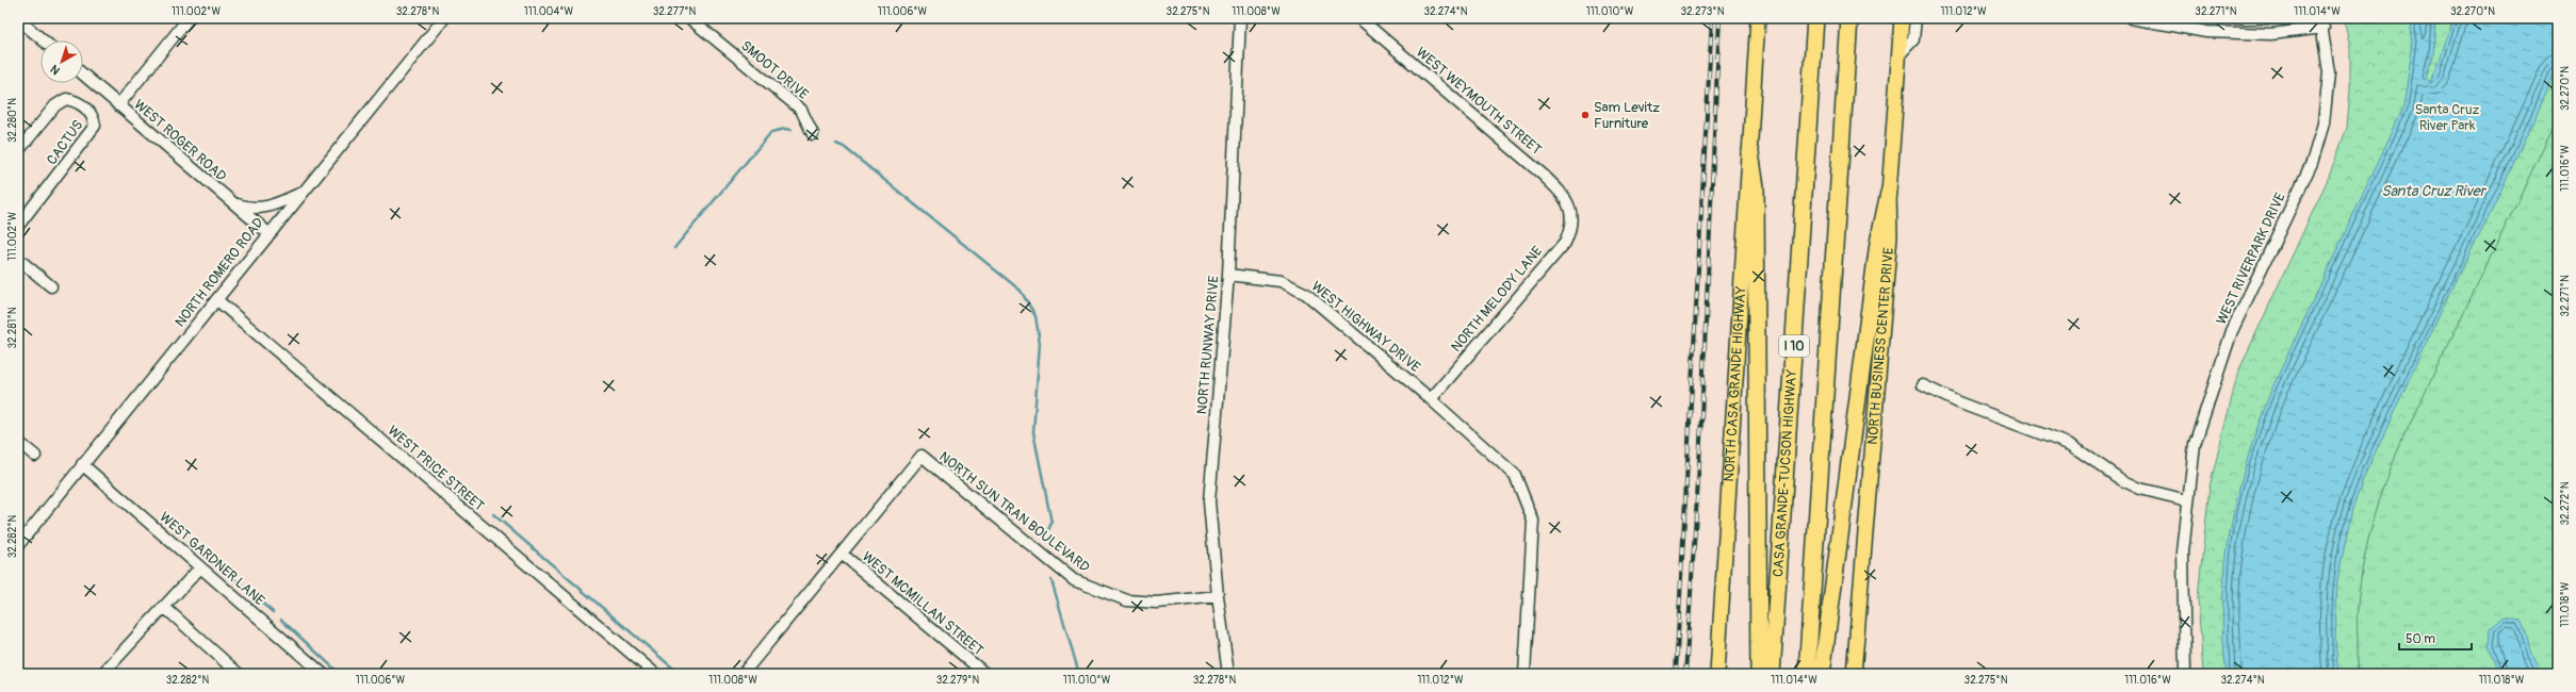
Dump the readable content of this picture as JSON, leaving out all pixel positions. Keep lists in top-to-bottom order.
{
  "streets": {
    "highway": ["I 10", "CASA GRANDE-TUCSON HIGHWAY"],
    "main road": ["NORTH BUSINESS CENTER DRIVE", "NORTH CASA GRANDE HIGHWAY"],
    "street": [
      "SMOOT DRIVE",
      "WEST WEYMOUTH STREET",
      "WEST ROGER ROAD",
      "CACTUS",
      "WEST RIVERPARK DRIVE",
      "NORTH ROMERO ROAD",
      "NORTH MELODY LANE",
      "WEST HIGHWAY DRIVE",
      "NORTH RUNWAY DRIVE",
      "WEST PRICE STREET",
      "NORTH SUN TRAN BOULEVARD",
      "WEST GARDNER LANE",
      "WEST MCMILLAN STREET"
    ]
  },
  "crossings": [
    ["WEST WEYMOUTH STREET", "NORTH MELODY LANE"],
    ["WEST ROGER ROAD", "NORTH ROMERO ROAD"],
    ["NORTH ROMERO ROAD", "WEST PRICE STREET"],
    ["NORTH ROMERO ROAD", "WEST GARDNER LANE"],
    ["NORTH MELODY LANE", "WEST HIGHWAY DRIVE"],
    ["WEST HIGHWAY DRIVE", "NORTH RUNWAY DRIVE"],
    ["NORTH RUNWAY DRIVE", "NORTH SUN TRAN BOULEVARD"],
    ["NORTH SUN TRAN BOULEVARD", "WEST MCMILLAN STREET"]
  ],
  "water": ["Santa Cruz River"],
  "parks": ["Santa Cruz River Park"],
  "places": ["Sam Levitz Furniture"],
  "scale_bar": "50 m",
  "north": "bottom left",
  "coordinates": [
    "111.002°W",
    "32.278°N",
    "111.004°W",
    "32.277°N",
    "111.006°W",
    "32.275°N",
    "111.008°W",
    "32.274°N",
    "111.010°W",
    "32.273°N",
    "111.012°W",
    "32.271°N",
    "111.014°W",
    "32.270°N",
    "32.280°N",
    "111.016°W",
    "32.281°N",
    "32.272°N",
    "32.282°N",
    "111.018°W",
    "32.279°N"
  ]
}
